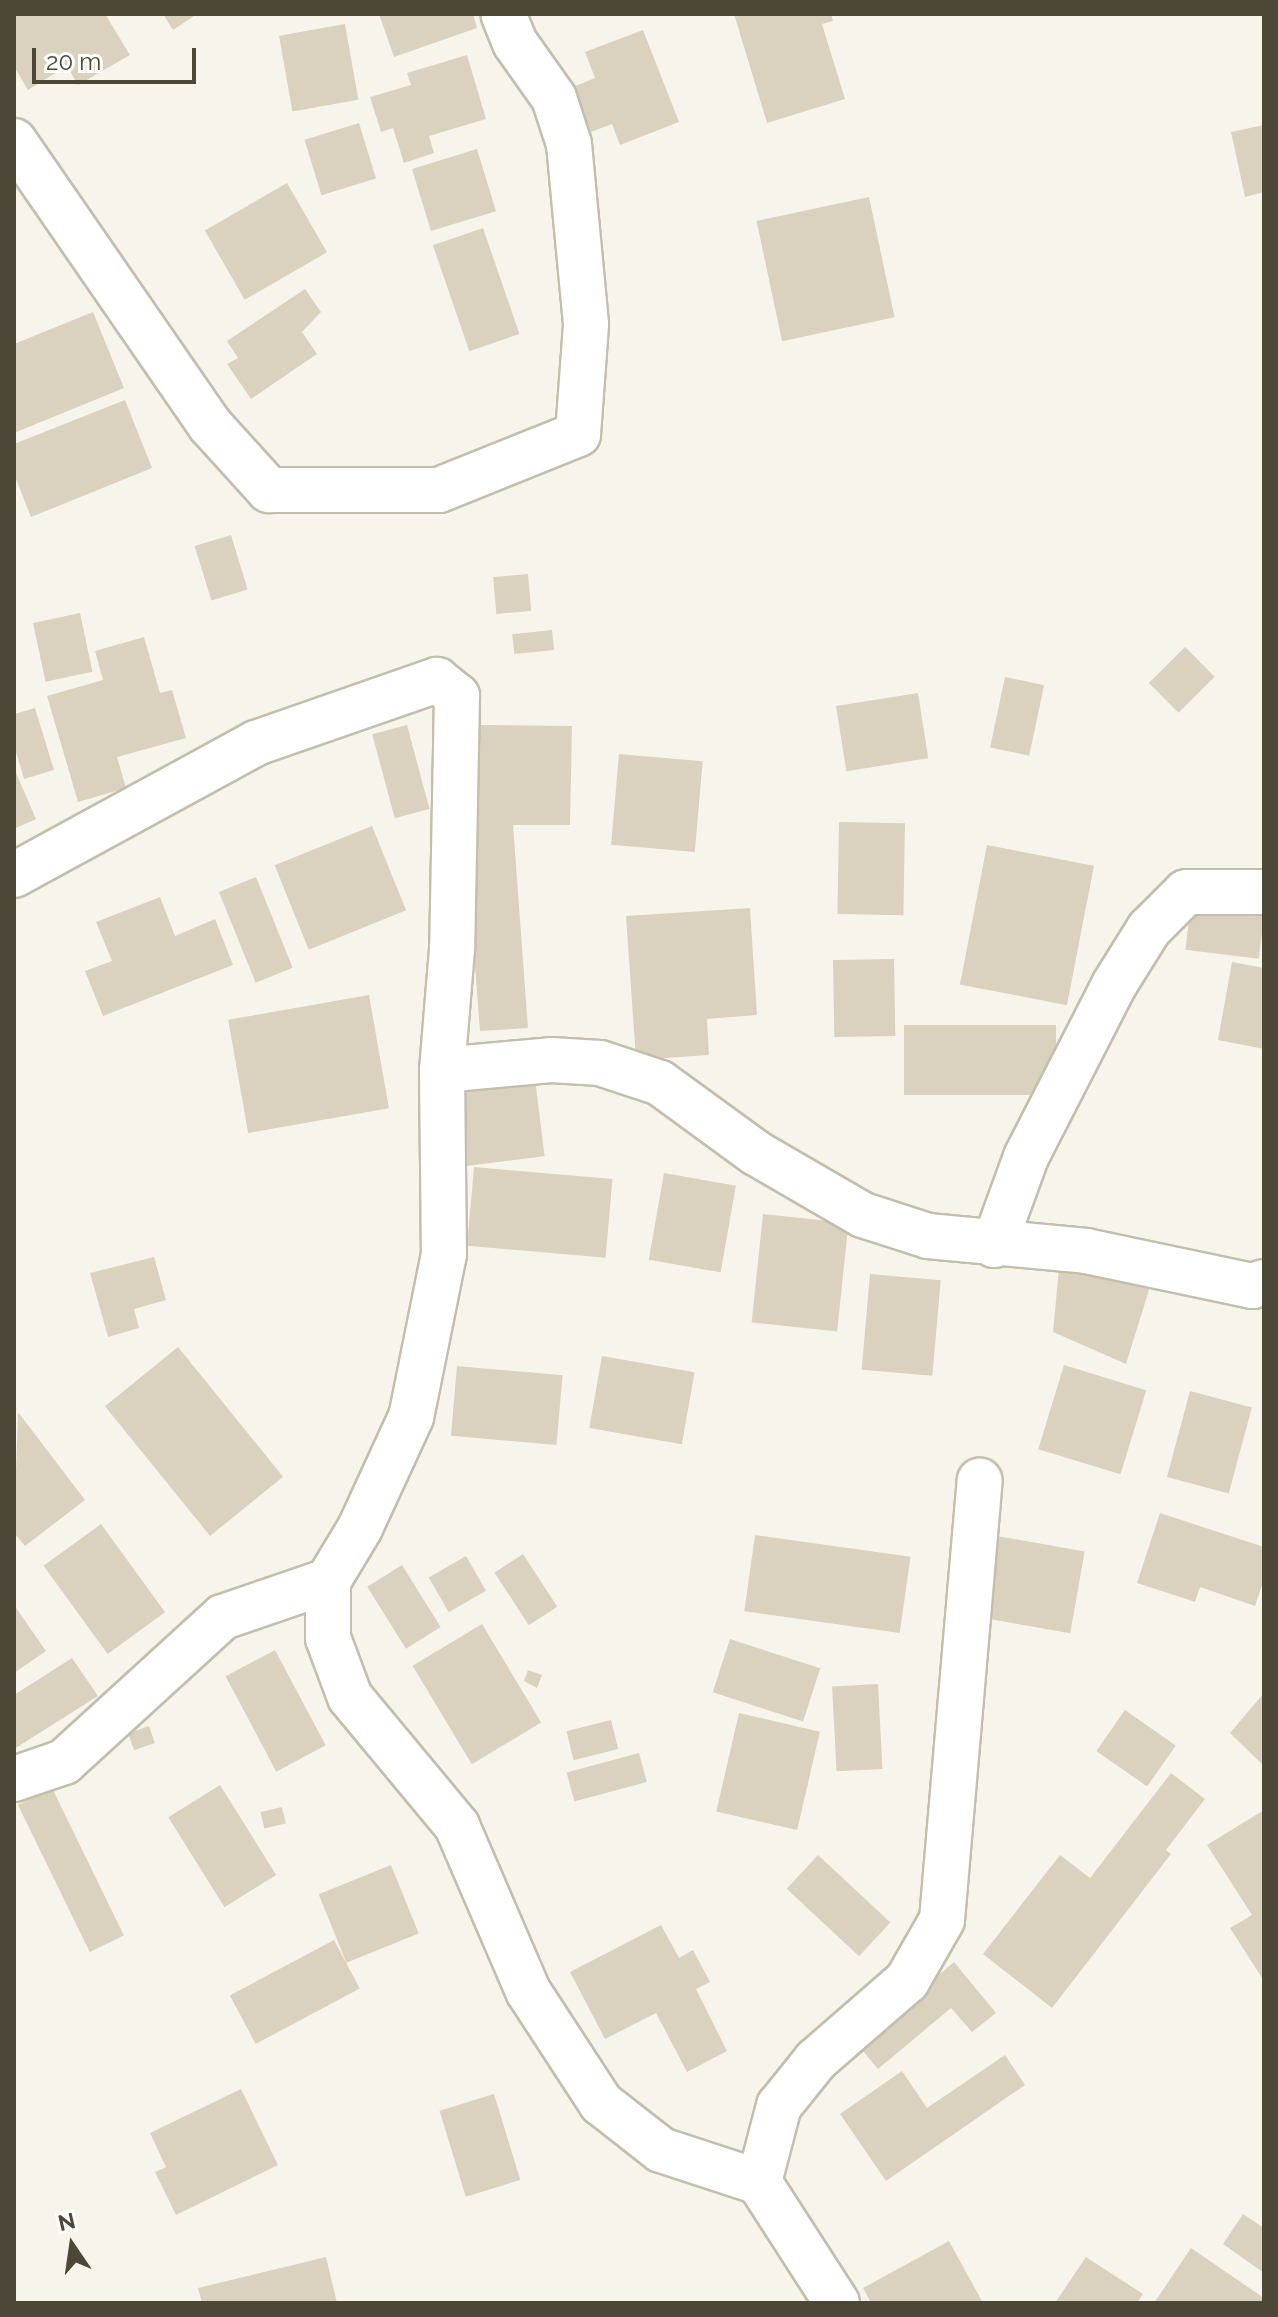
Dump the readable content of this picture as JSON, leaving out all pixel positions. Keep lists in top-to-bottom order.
{
  "scale_bar": "20 m",
  "north": "top"
}
